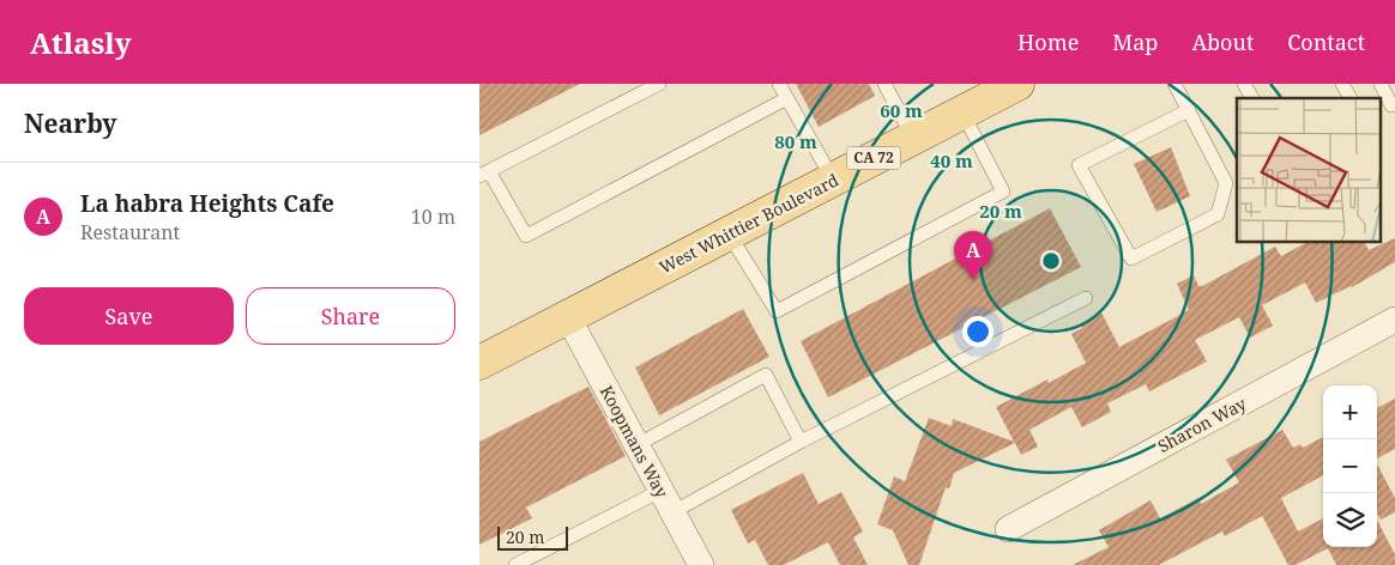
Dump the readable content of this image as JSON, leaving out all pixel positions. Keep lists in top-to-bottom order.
{
  "streets": {
    "main road": ["CA 72", "West Whittier Boulevard"],
    "street": ["Sharon Way", "Koopmans Way"]
  },
  "crossings": [
    ["West Whittier Boulevard", "Koopmans Way"]
  ],
  "scale_bar": "20 m",
  "page": {
    "header": "Atlasly",
    "nav": [
      "Home",
      "Map",
      "About",
      "Contact"
    ],
    "heading": "Nearby",
    "list": [
      {
        "mark": "A",
        "name": "La habra Heights Cafe",
        "note": "Restaurant",
        "value": "10 m"
      }
    ],
    "pins": "A",
    "buttons": ["Save", "Share"],
    "map_buttons": ["+", "−"],
    "scale": "20 m"
  },
  "rings": [
    "60 m",
    "80 m",
    "40 m",
    "20 m"
  ]
}
